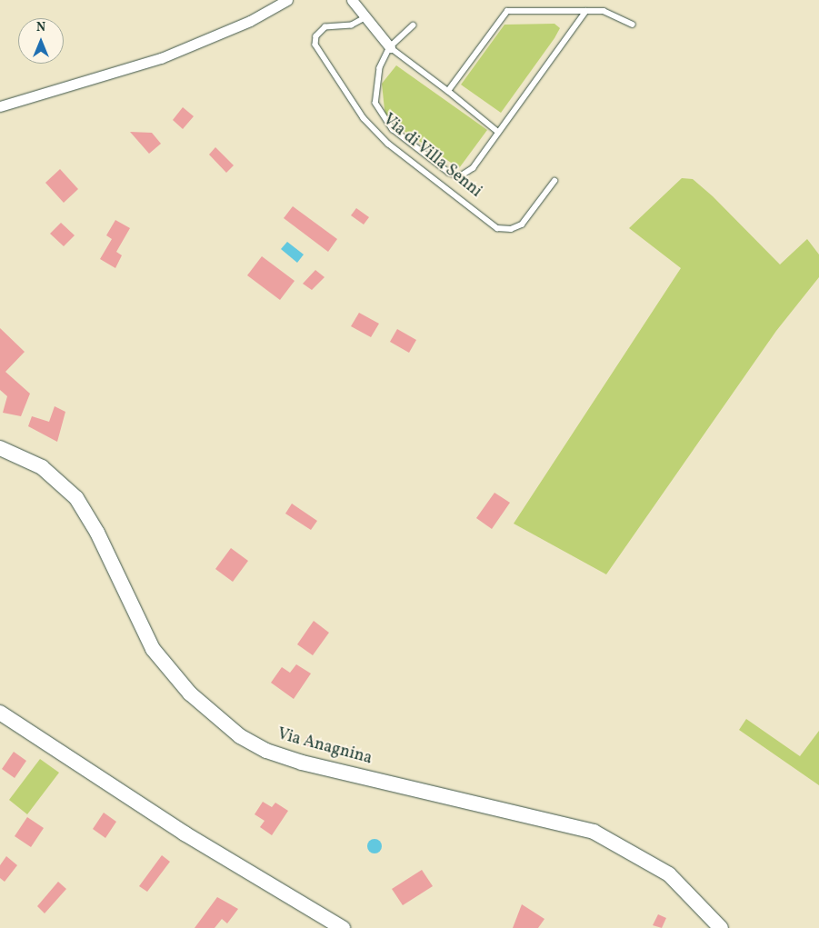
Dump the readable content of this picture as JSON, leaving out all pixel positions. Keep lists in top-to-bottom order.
{
  "streets": {
    "main road": ["Via Anagnina"],
    "lane": ["Via di Villa Senni"]
  },
  "north": "top"
}
